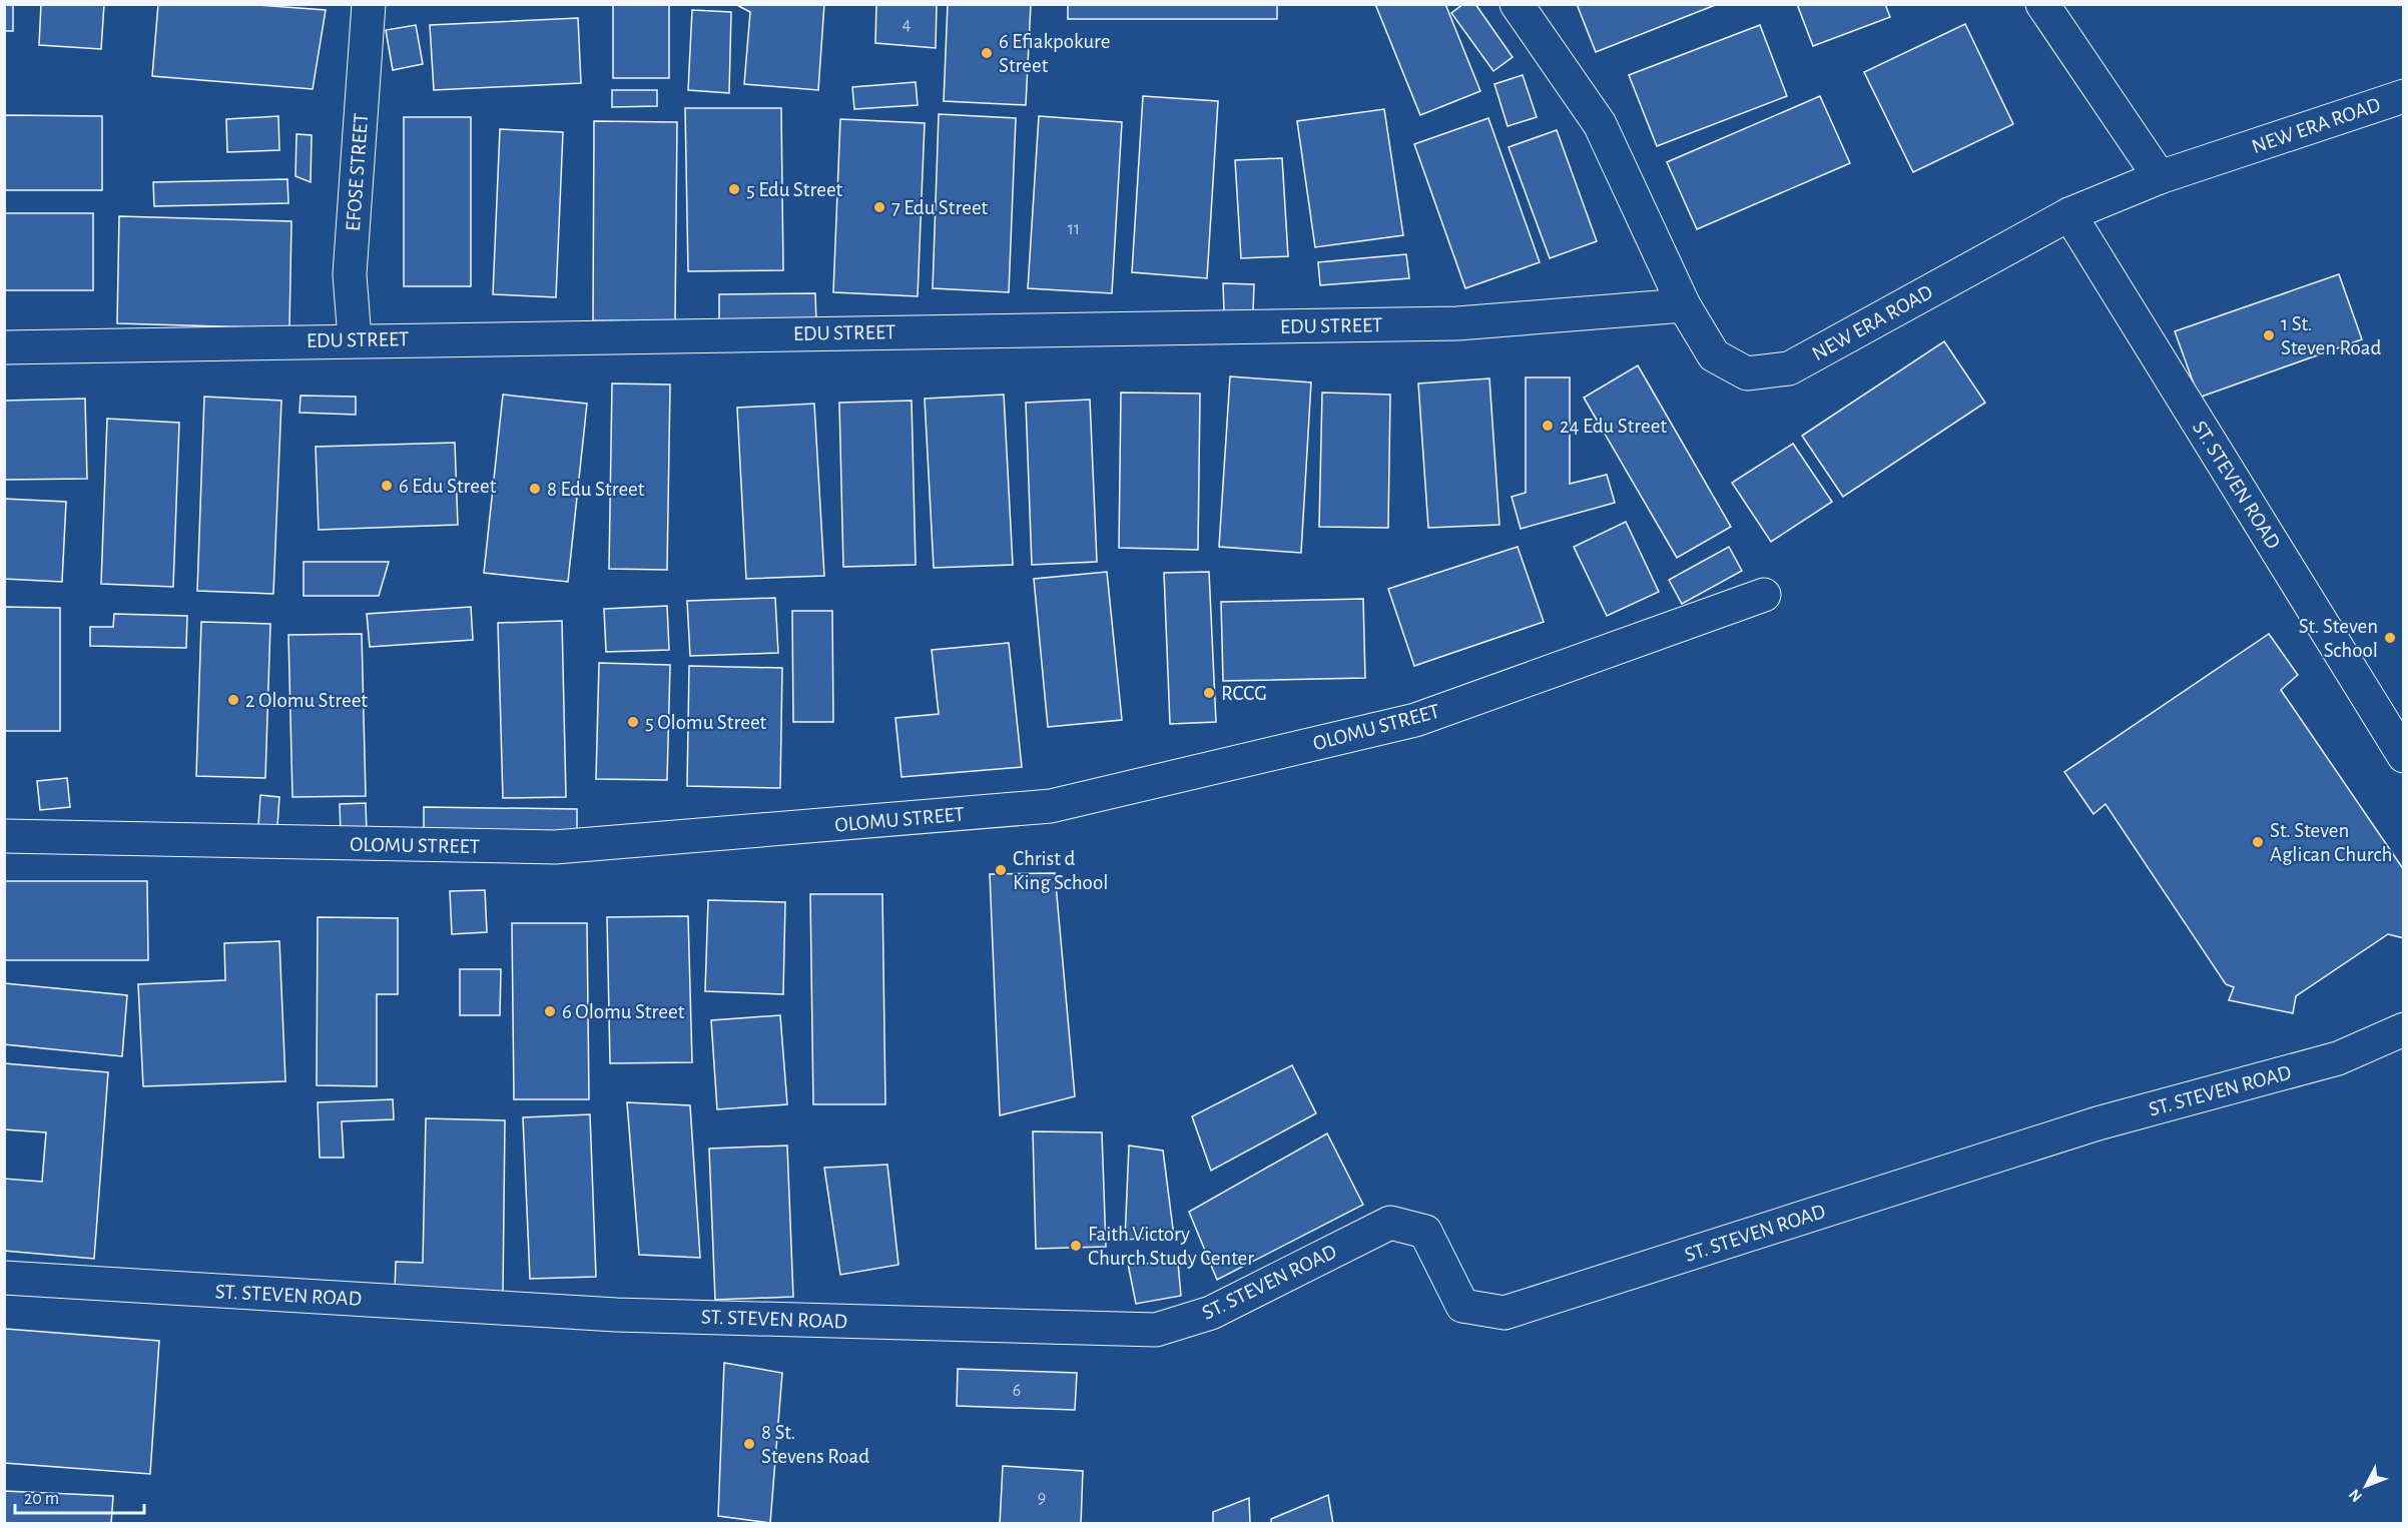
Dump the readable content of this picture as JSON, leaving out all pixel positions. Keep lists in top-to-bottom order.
{
  "streets": {
    "street": [
      "NEW ERA ROAD",
      "EFOSE STREET",
      "EDU STREET",
      "ST. STEVEN ROAD",
      "OLOMU STREET"
    ]
  },
  "crossings": [
    ["NEW ERA ROAD", "EDU STREET"],
    ["NEW ERA ROAD", "ST. STEVEN ROAD"],
    ["EFOSE STREET", "EDU STREET"]
  ],
  "places": [
    "6 Efiakpokure Street",
    "5 Edu Street",
    "7 Edu Street",
    "1 St. Steven Road",
    "24 Edu Street",
    "6 Edu Street",
    "8 Edu Street",
    "St. Steven School",
    "RCCG",
    "2 Olomu Street",
    "5 Olomu Street",
    "St. Steven Aglican Church",
    "Christ d King School",
    "6 Olomu Street",
    "Faith Victory Church Study Center",
    "8 St. Stevens Road"
  ],
  "house_numbers": [
    "4",
    "11",
    "6",
    "9"
  ],
  "scale_bar": "20 m",
  "north": "bottom left"
}
